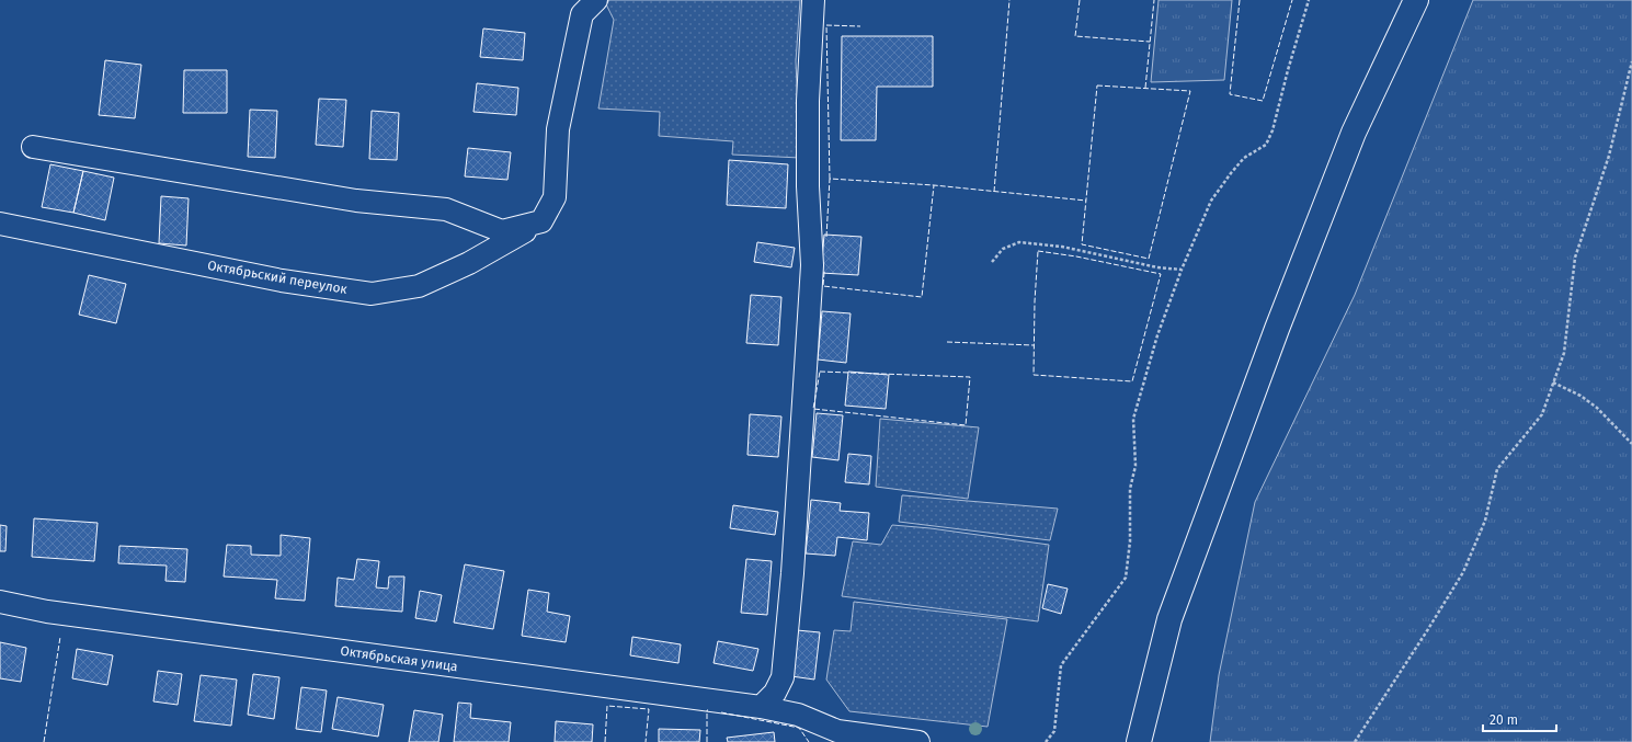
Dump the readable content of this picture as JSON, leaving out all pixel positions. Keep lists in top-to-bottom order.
{
  "streets": {
    "street": ["Октябрьский переулок", "Октябрьская улица"]
  },
  "scale_bar": "20 m"
}
